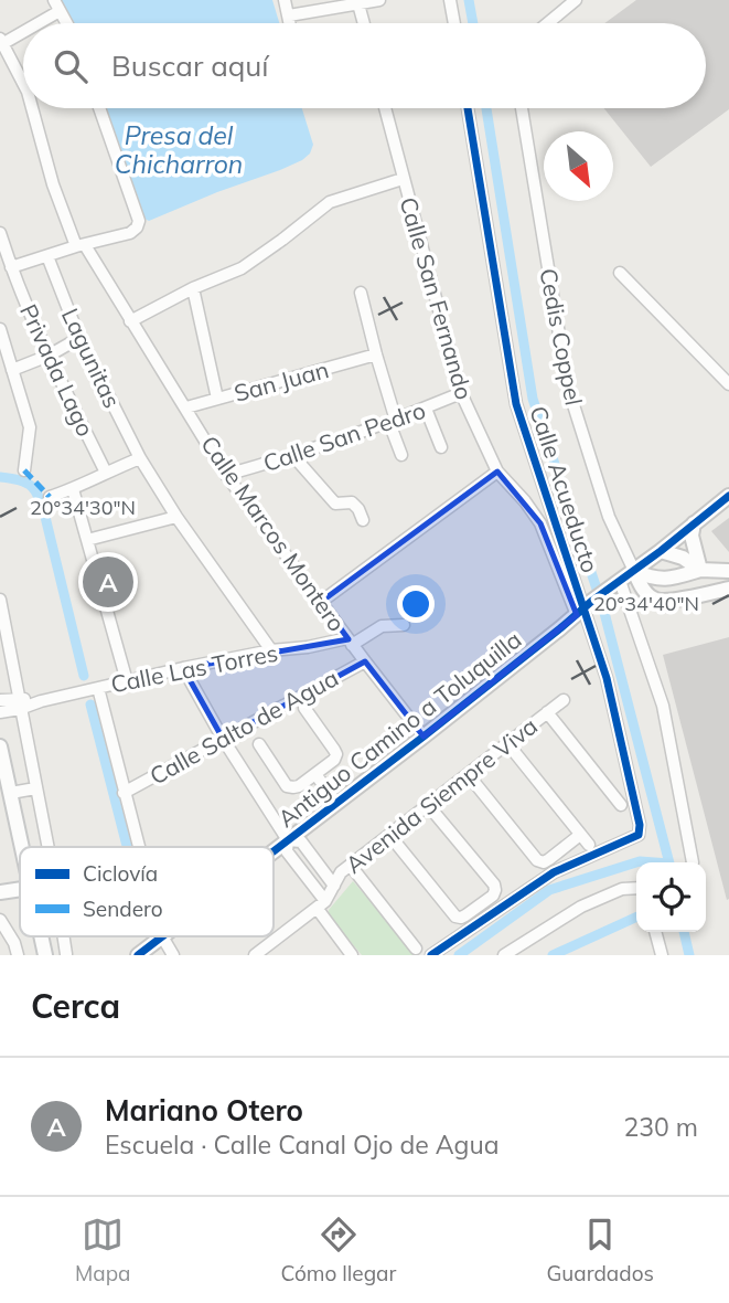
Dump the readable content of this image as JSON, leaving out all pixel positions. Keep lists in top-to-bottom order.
{
  "streets": {
    "street": [
      "Calle San Fernando",
      "Cedis Coppel",
      "Lagunitas",
      "Privada Lago",
      "San Juan",
      "Calle San Pedro",
      "Calle Acueducto",
      "Calle Marcos Montero",
      "Calle Las Torres",
      "Calle Salto de Agua",
      "Antiguo Camino a Toluquilla",
      "Avenida Siempre Viva"
    ]
  },
  "crossings": [
    ["Calle San Fernando", "Calle San Pedro"],
    ["Calle San Fernando", "Calle Acueducto"],
    ["Calle San Fernando", "Antiguo Camino a Toluquilla"],
    ["Cedis Coppel", "Antiguo Camino a Toluquilla"],
    ["Lagunitas", "Calle Las Torres"],
    ["San Juan", "Calle Marcos Montero"],
    ["Calle San Pedro", "Calle Marcos Montero"],
    ["Calle Acueducto", "Antiguo Camino a Toluquilla"],
    ["Calle Marcos Montero", "Calle Las Torres"],
    ["Calle Marcos Montero", "Calle Salto de Agua"],
    ["Calle Marcos Montero", "Antiguo Camino a Toluquilla"]
  ],
  "water": ["Presa del Chicharron"],
  "legend": ["Ciclovía", "Sendero"],
  "north": "bottom right",
  "page": {
    "search": "Buscar aquí",
    "pins": "A",
    "heading": "Cerca",
    "list": [
      {
        "mark": "A",
        "name": "Mariano Otero",
        "note": "Escuela · Calle Canal Ojo de Agua",
        "value": "230 m"
      }
    ],
    "nav": ["Mapa", "Cómo llegar", "Guardados"]
  },
  "coordinates": ["20°34'30\"N", "20°34'40\"N"]
}
